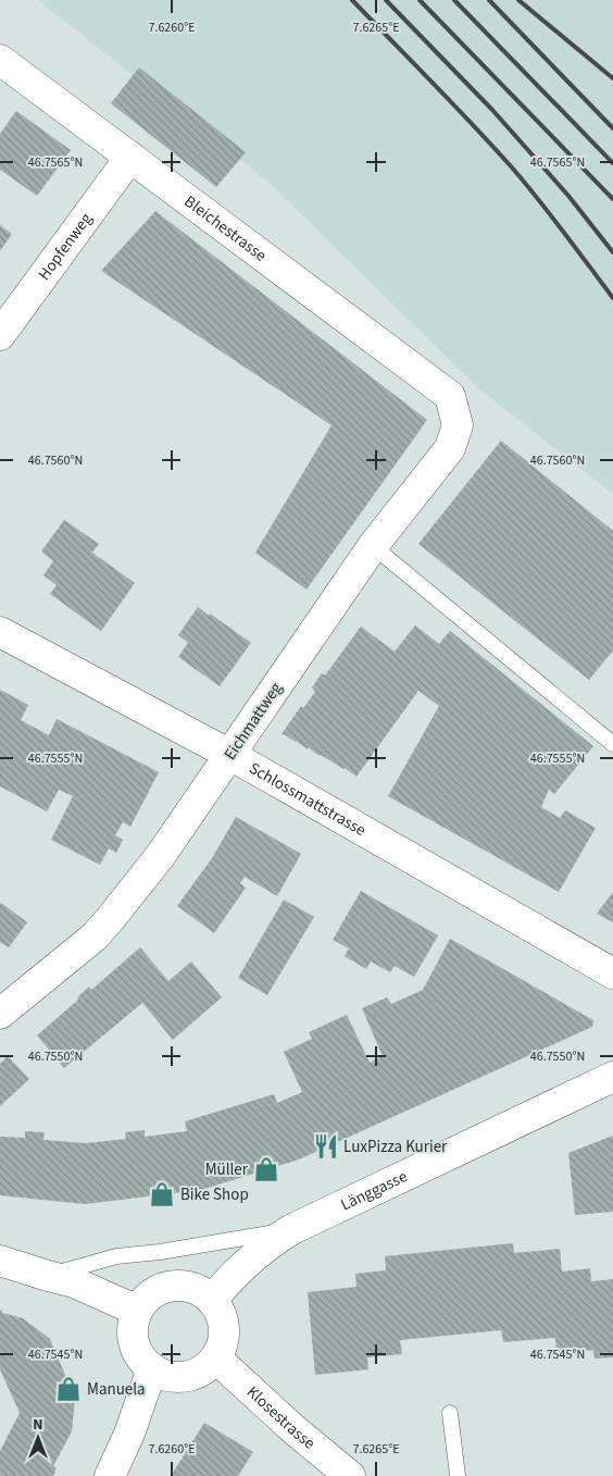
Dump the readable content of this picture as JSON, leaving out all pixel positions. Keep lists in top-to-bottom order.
{
  "streets": {
    "street": [
      "Bleichestrasse",
      "Hopfenweg",
      "Eichmattweg",
      "Schlossmattstrasse",
      "Länggasse",
      "Klosestrasse"
    ]
  },
  "crossings": [
    ["Bleichestrasse", "Hopfenweg"],
    ["Bleichestrasse", "Eichmattweg"],
    ["Eichmattweg", "Schlossmattstrasse"],
    ["Länggasse", "Klosestrasse"]
  ],
  "places": {
    "restaurant": ["LuxPizza Kurier"],
    "shop": ["Müller", "Bike Shop", "Manuela"]
  },
  "north": "top",
  "coordinates": [
    "7.6260°E",
    "7.6265°E",
    "46.7565°N",
    "46.7560°N",
    "46.7555°N",
    "46.7550°N",
    "46.7545°N"
  ]
}
